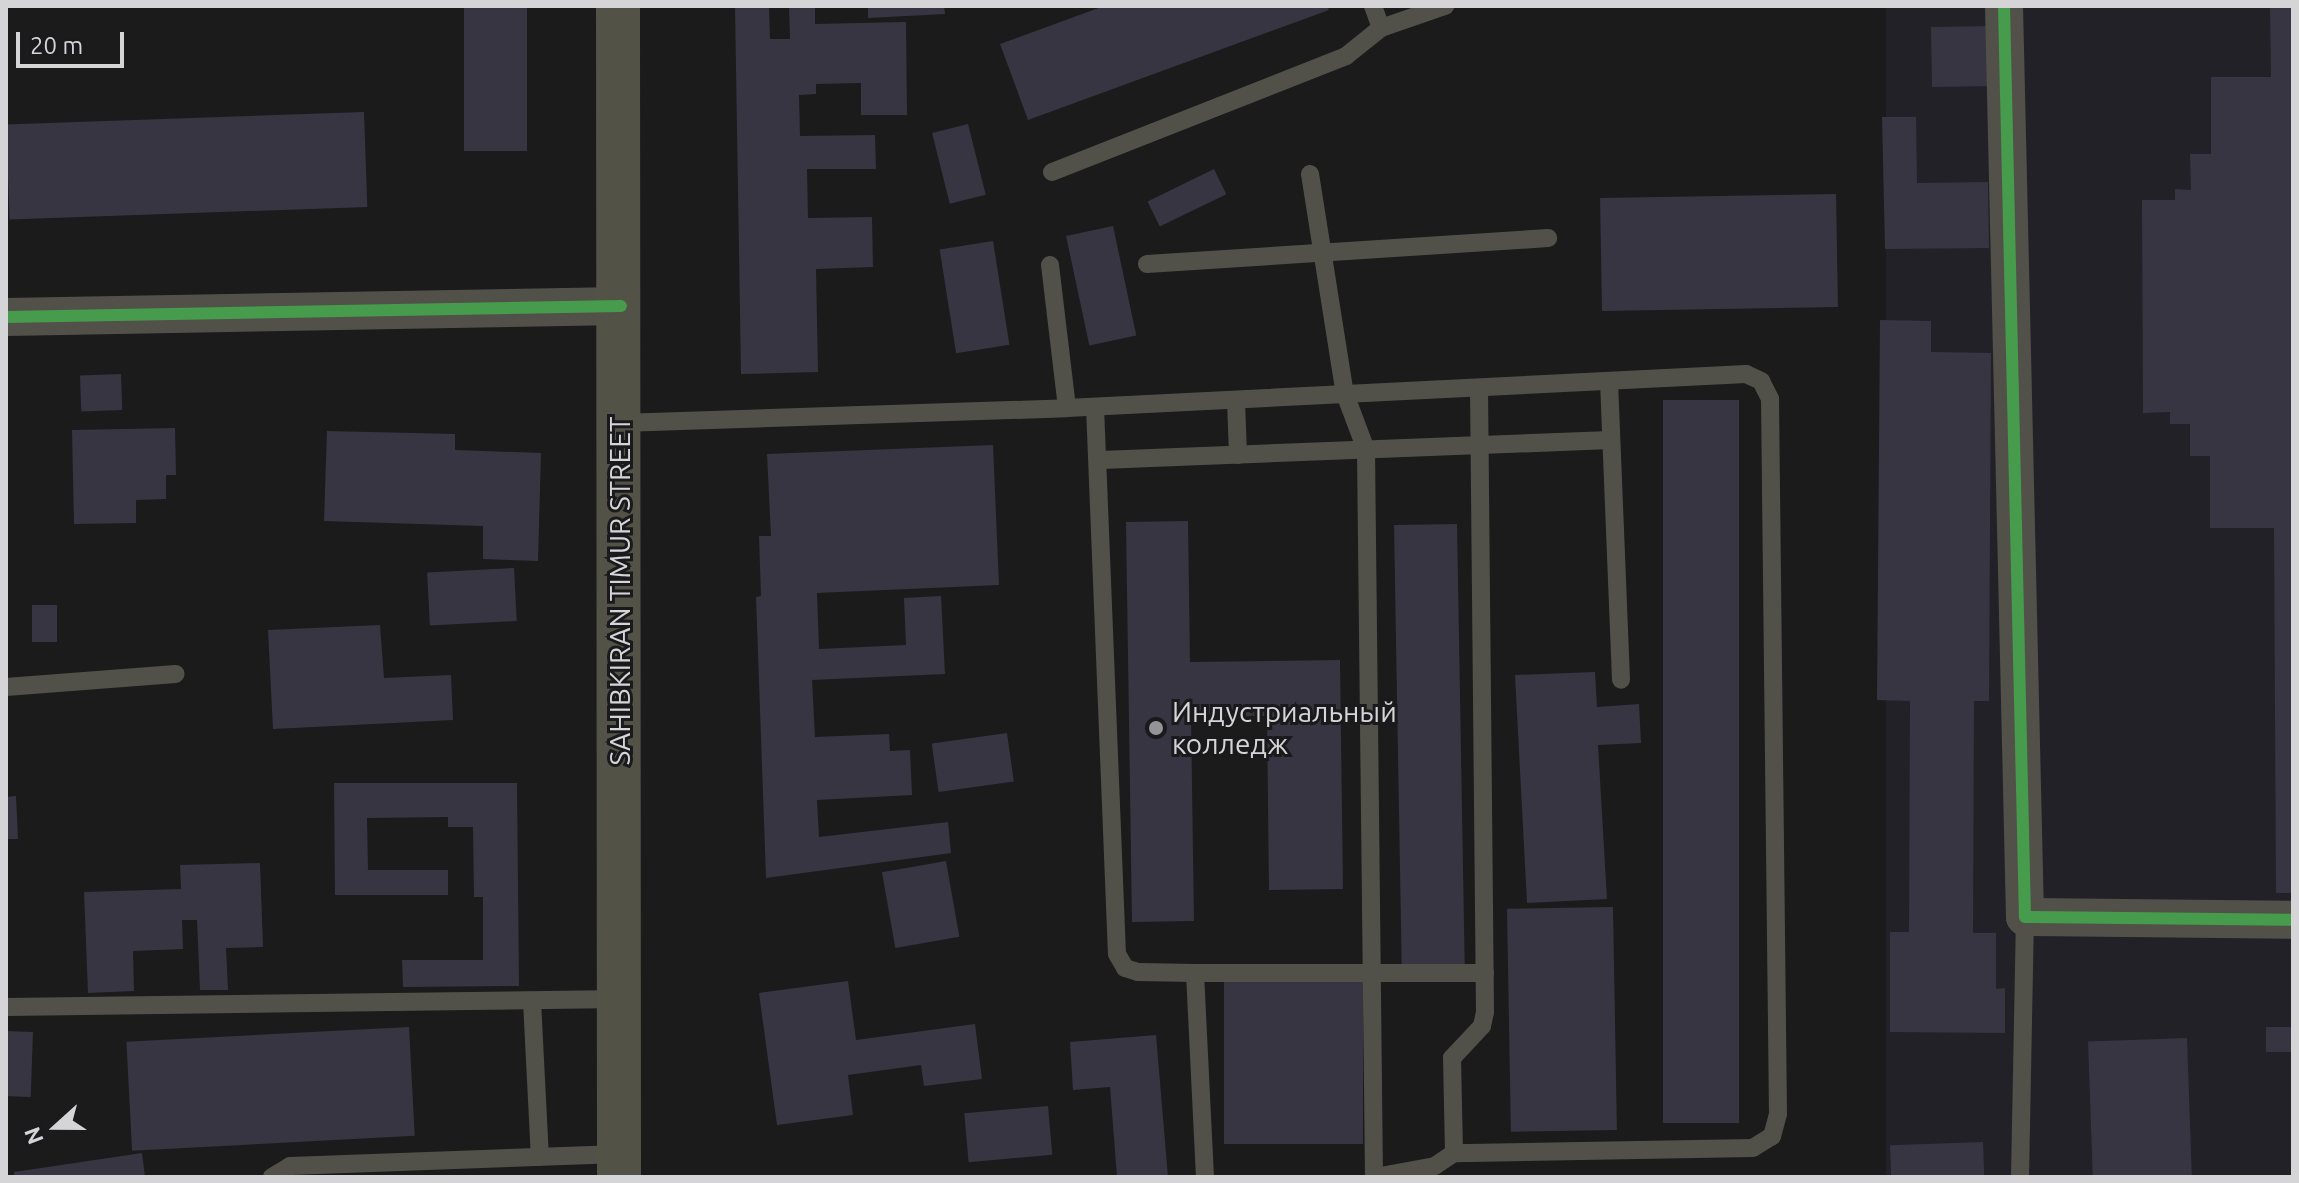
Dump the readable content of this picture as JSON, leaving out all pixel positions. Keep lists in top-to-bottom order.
{
  "streets": {
    "main road": ["SAHIBKIRAN TIMUR STREET"]
  },
  "places": ["Индустриальный колледж"],
  "scale_bar": "20 m",
  "north": "left"
}
